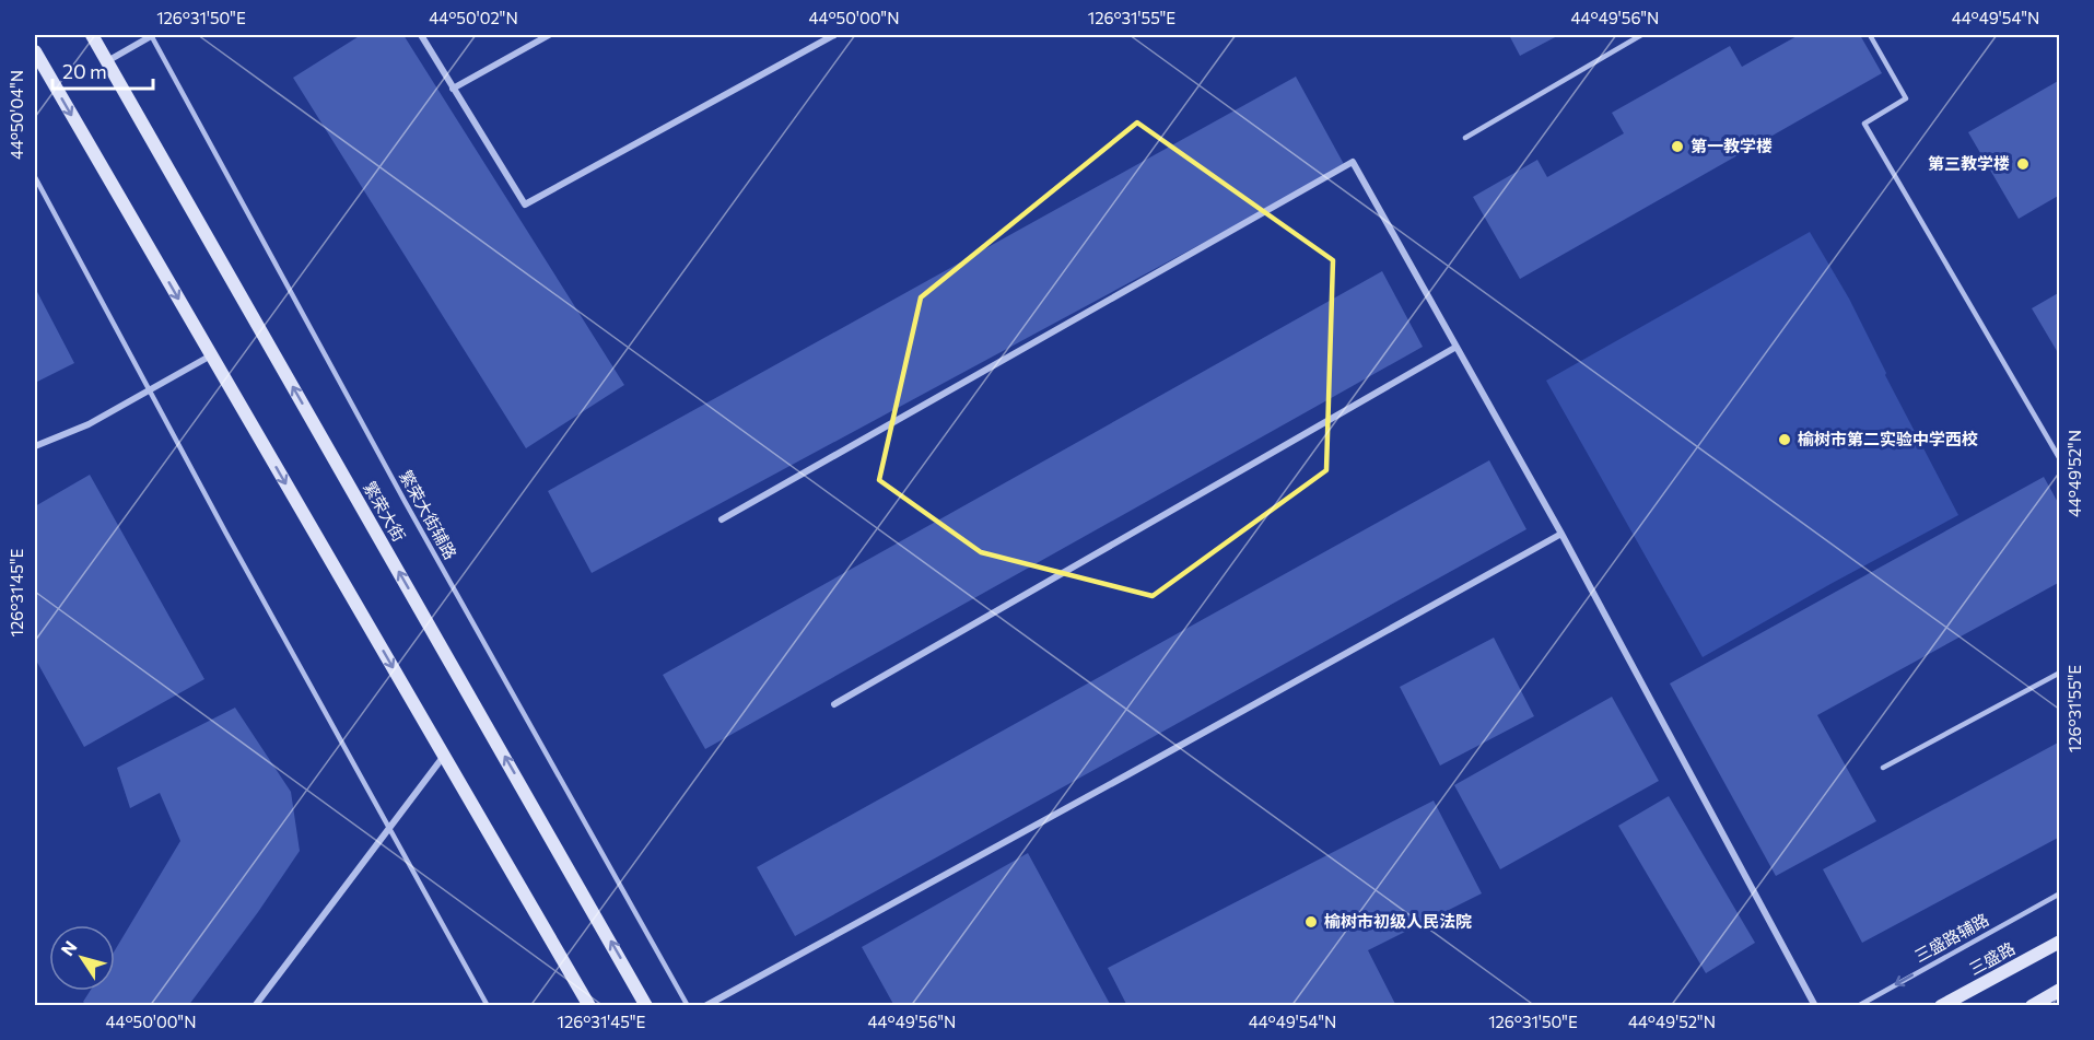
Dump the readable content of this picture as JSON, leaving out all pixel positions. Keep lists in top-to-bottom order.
{
  "streets": {
    "main road": ["繁荣大街", "三盛路"],
    "lane": ["繁荣大街辅路", "三盛路辅路"]
  },
  "one_way": ["三盛路辅路"],
  "places": [
    "第一教学楼",
    "第三教学楼",
    "榆树市第二实验中学西校",
    "榆树市初级人民法院"
  ],
  "scale_bar": "20 m",
  "north": "top left",
  "coordinates": [
    "126°31'50\"E",
    "44°50'02\"N",
    "44°50'00\"N",
    "126°31'55\"E",
    "44°49'56\"N",
    "44°49'54\"N",
    "44°50'04\"N",
    "44°49'52\"N",
    "126°31'45\"E"
  ]
}
